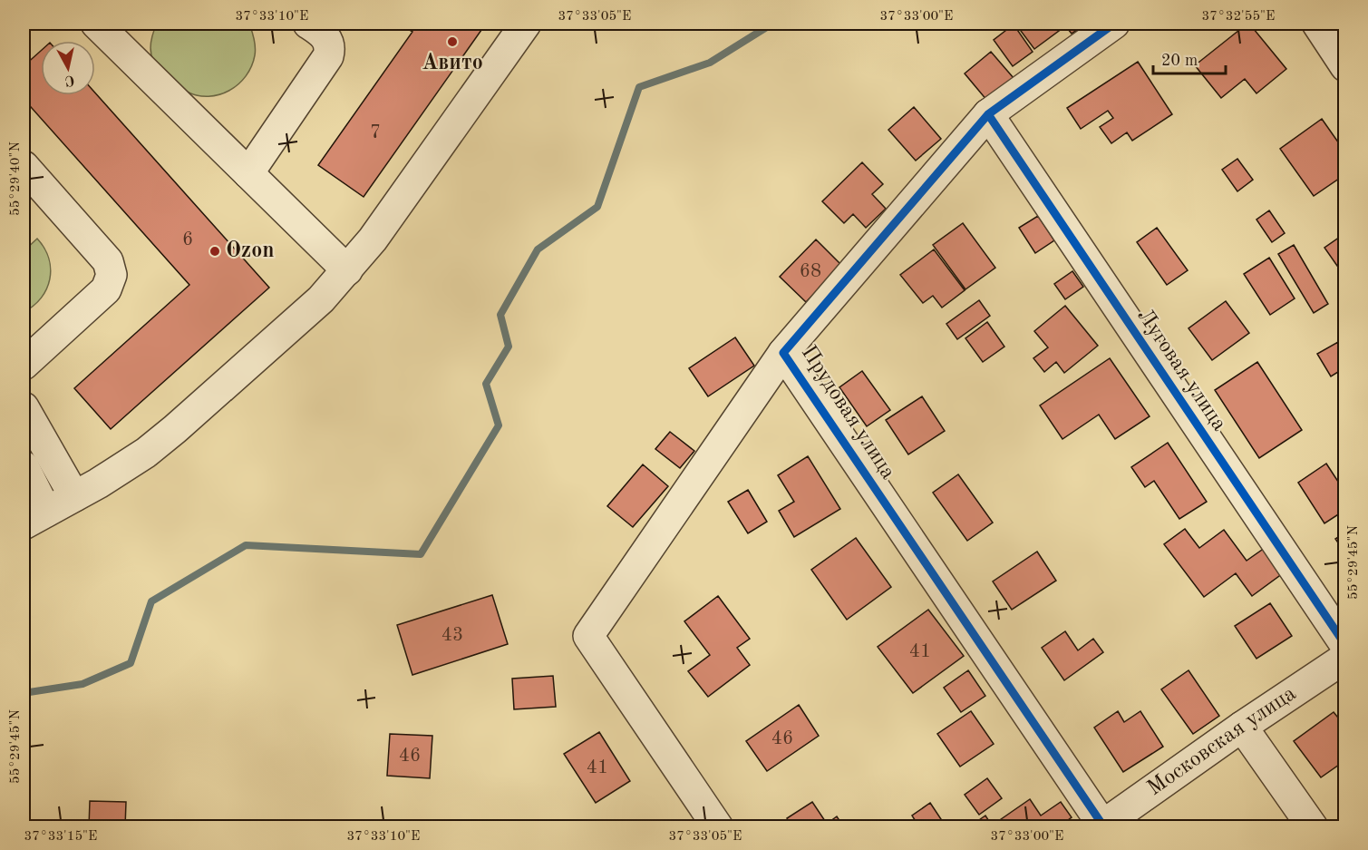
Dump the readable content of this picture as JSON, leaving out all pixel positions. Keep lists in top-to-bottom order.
{
  "streets": {
    "street": ["Луговая улица", "Прудовая улица", "Московская улица"]
  },
  "crossings": [
    ["Луговая улица", "Прудовая улица"],
    ["Прудовая улица", "Московская улица"]
  ],
  "places": ["Авито", "Ozon"],
  "house_numbers": [
    "7",
    "6",
    "68",
    "43",
    "41",
    "46",
    "46",
    "41"
  ],
  "scale_bar": "20 m",
  "north": "bottom",
  "coordinates": [
    "37°33'10\"E",
    "37°33'05\"E",
    "37°33'00\"E",
    "37°32'55\"E",
    "55°29'40\"N",
    "55°29'45\"N",
    "37°33'15\"E"
  ]
}
